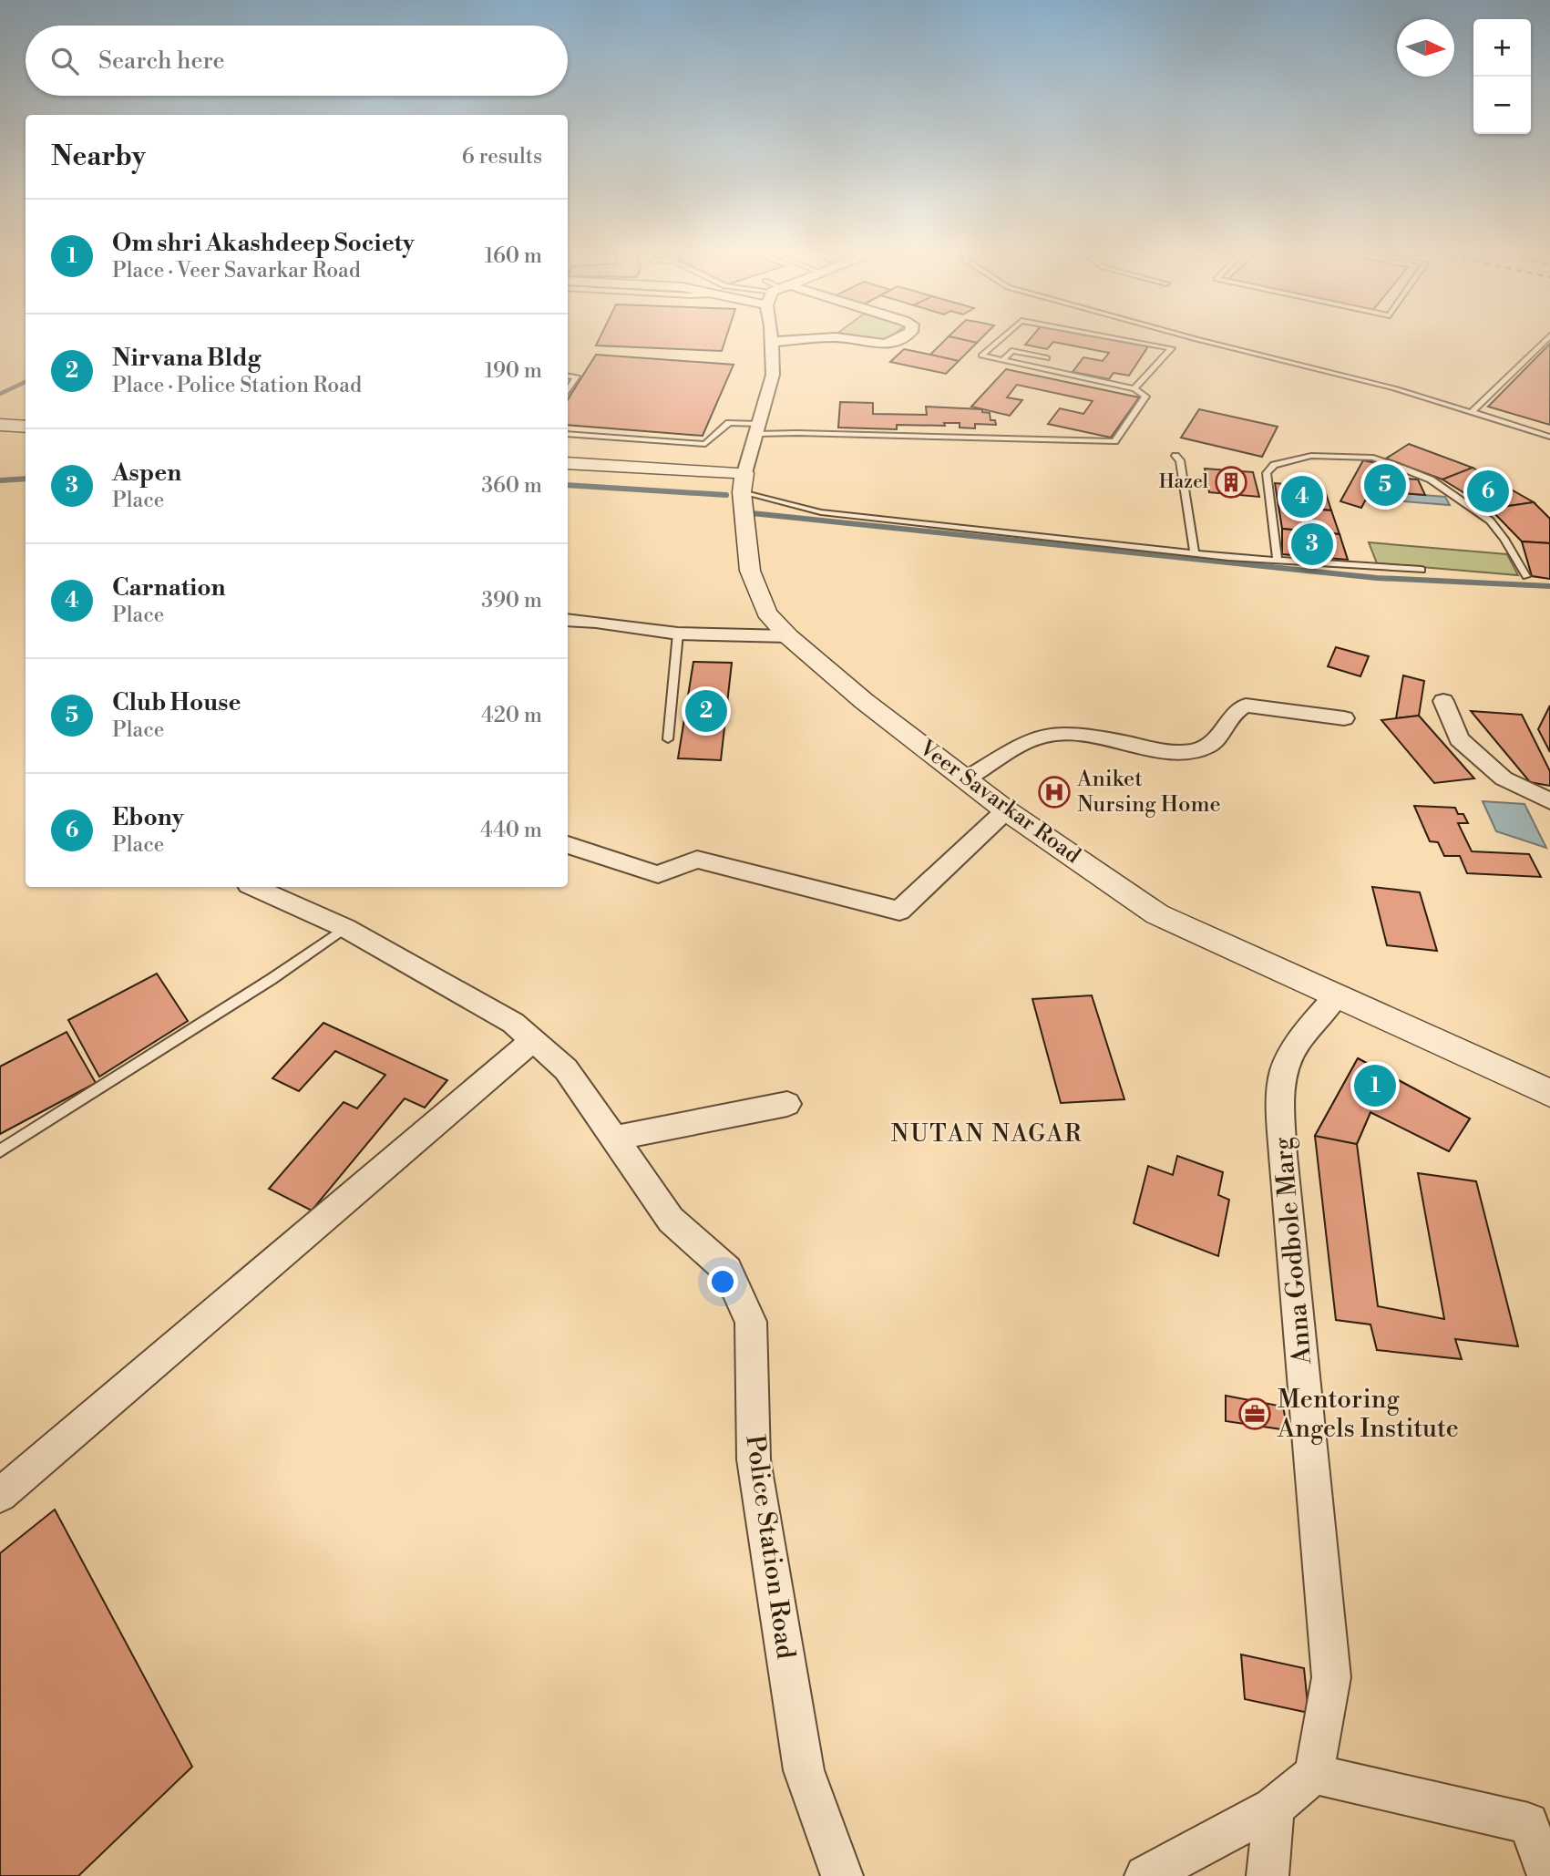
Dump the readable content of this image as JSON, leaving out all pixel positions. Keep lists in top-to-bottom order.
{
  "streets": {
    "street": ["Veer Savarkar Road", "Anna Godbole Marg", "Police Station Road"]
  },
  "crossings": [
    ["Veer Savarkar Road", "Anna Godbole Marg"]
  ],
  "districts": ["NUTAN NAGAR"],
  "places": {
    "building": ["Hazel"],
    "hospital": ["Aniket Nursing Home"],
    "office": ["Mentoring Angels Institute"]
  },
  "north": "right",
  "page": {
    "map_buttons": ["+", "−"],
    "search": "Search here",
    "heading": ["Nearby", "6 results"],
    "list": [
      {
        "mark": "1",
        "name": "Om shri Akashdeep Society",
        "note": "Place · Veer Savarkar Road",
        "value": "160 m"
      },
      {
        "mark": "2",
        "name": "Nirvana Bldg",
        "note": "Place · Police Station Road",
        "value": "190 m"
      },
      {
        "mark": "3",
        "name": "Aspen",
        "note": "Place",
        "value": "360 m"
      },
      {
        "mark": "4",
        "name": "Carnation",
        "note": "Place",
        "value": "390 m"
      },
      {
        "mark": "5",
        "name": "Club House",
        "note": "Place",
        "value": "420 m"
      },
      {
        "mark": "6",
        "name": "Ebony",
        "note": "Place",
        "value": "440 m"
      }
    ],
    "pins": [
      "5",
      "6",
      "4",
      "3",
      "2",
      "1"
    ]
  }
}
